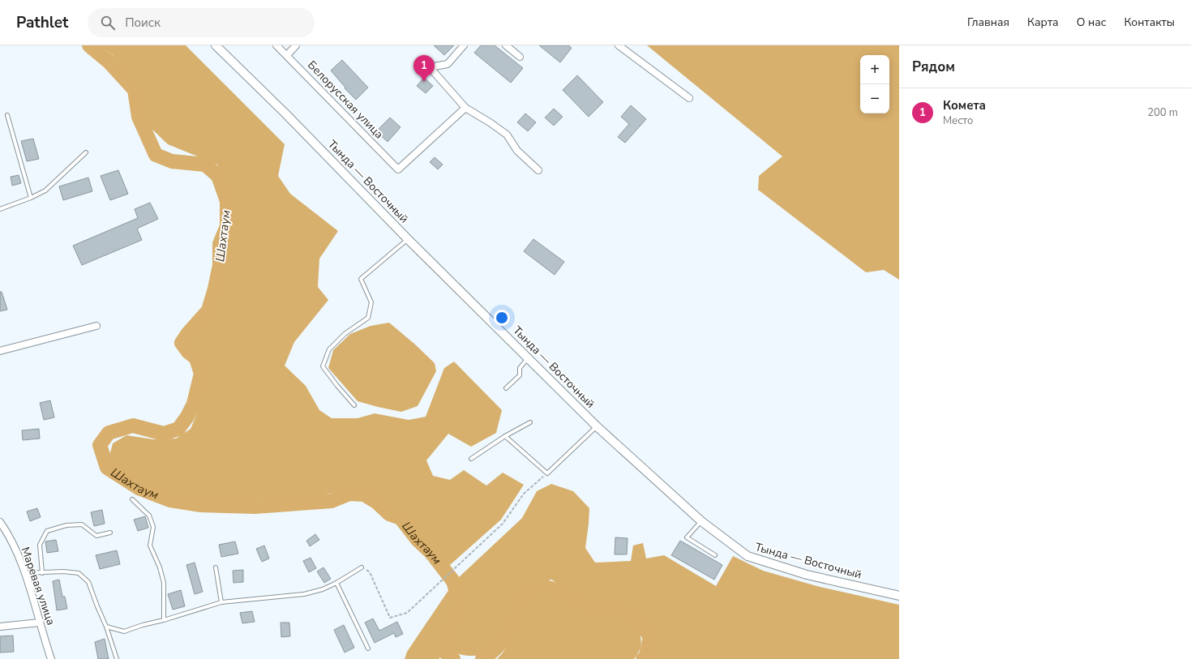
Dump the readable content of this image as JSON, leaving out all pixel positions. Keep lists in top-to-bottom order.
{
  "streets": {
    "street": ["Белорусская улица", "Тында — Восточный", "Маревая улица"]
  },
  "water": ["Шахтаум"],
  "page": {
    "header": "Pathlet",
    "search": "Поиск",
    "nav": [
      "Главная",
      "Карта",
      "О нас",
      "Контакты"
    ],
    "heading": "Рядом",
    "map_buttons": ["+", "−"],
    "pins": "1",
    "list": [
      {
        "mark": "1",
        "name": "Комета",
        "note": "Место",
        "value": "200 m"
      }
    ]
  }
}
